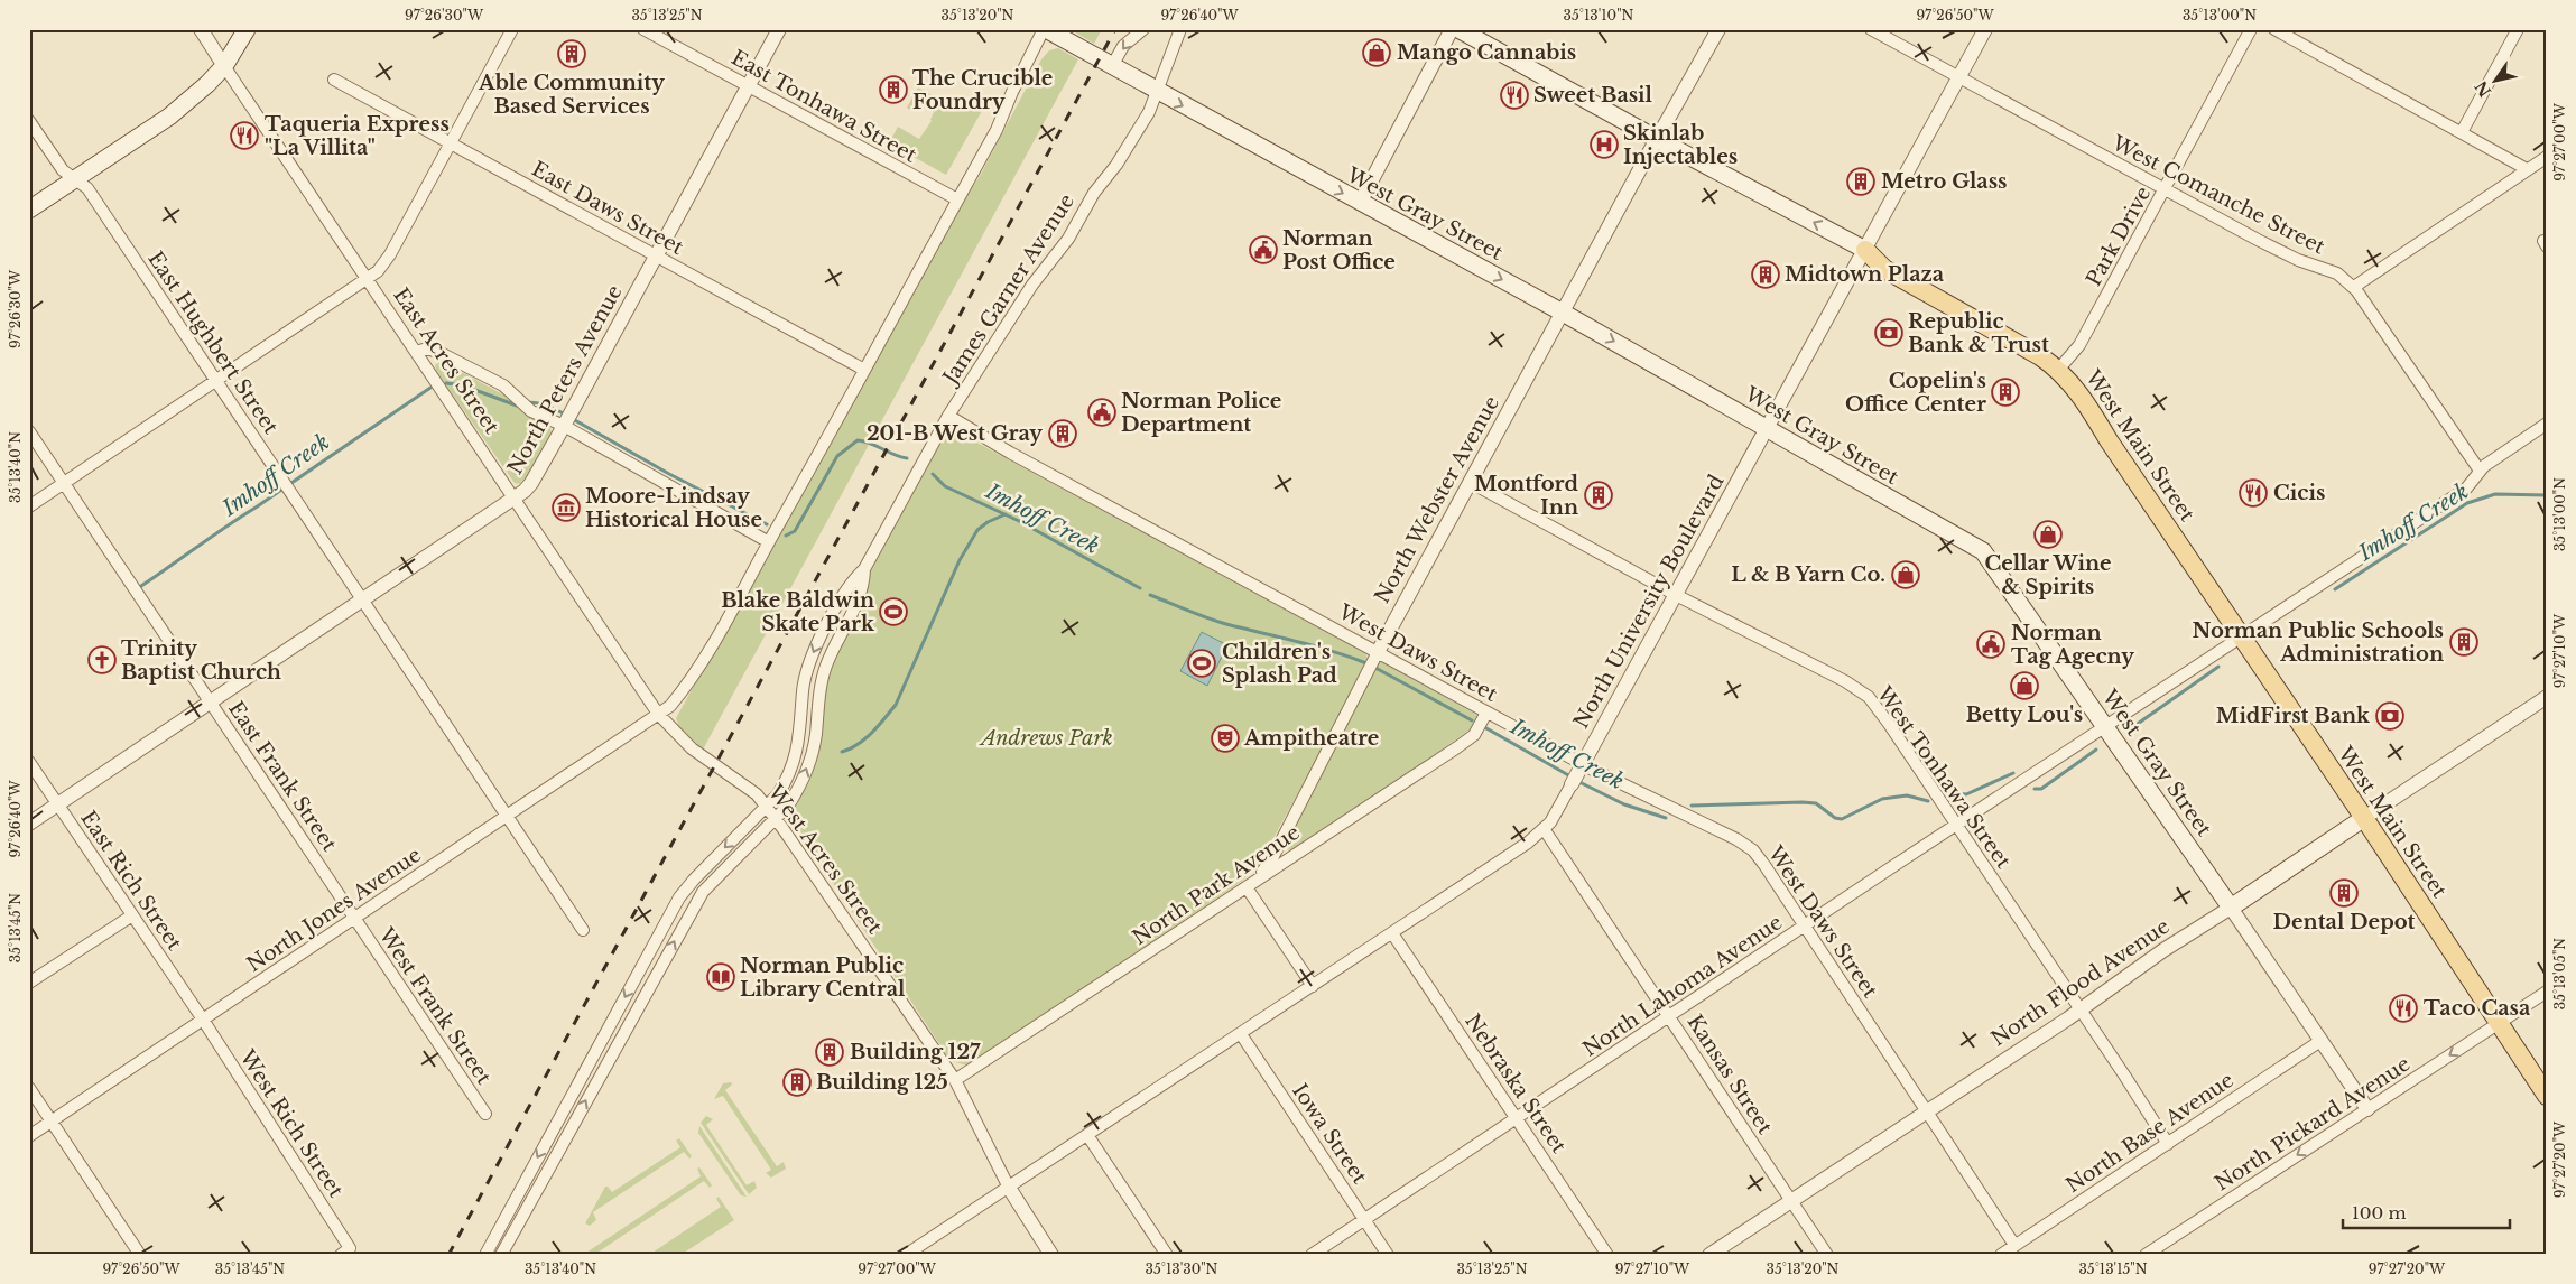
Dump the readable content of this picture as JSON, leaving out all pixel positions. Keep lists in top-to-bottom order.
{
  "streets": {
    "main road": ["West Gray Street", "West Main Street", "North Flood Avenue"],
    "street": [
      "East Tonhawa Street",
      "West Comanche Street",
      "East Daws Street",
      "Park Drive",
      "James Garner Avenue",
      "East Hughbert Street",
      "East Acres Street",
      "North Peters Avenue",
      "North Webster Avenue",
      "North University Boulevard",
      "West Daws Street",
      "East Frank Street",
      "West Tonhawa Street",
      "West Acres Street",
      "East Rich Street",
      "North Park Avenue",
      "North Jones Avenue",
      "North Lahoma Avenue",
      "West Frank Street",
      "Kansas Street",
      "Nebraska Street",
      "West Rich Street",
      "North Pickard Avenue",
      "North Base Avenue",
      "Iowa Street"
    ]
  },
  "crossings": [
    ["East Tonhawa Street", "North Peters Avenue"],
    ["East Tonhawa Street", "North Jones Avenue"],
    ["West Comanche Street", "Park Drive"],
    ["West Comanche Street", "North University Boulevard"],
    ["West Comanche Street", "North Lahoma Avenue"],
    ["East Daws Street", "North Peters Avenue"],
    ["East Daws Street", "North Jones Avenue"],
    ["West Gray Street", "James Garner Avenue"],
    ["West Gray Street", "North Webster Avenue"],
    ["West Gray Street", "North University Boulevard"],
    ["West Gray Street", "North Jones Avenue"],
    ["West Gray Street", "North Flood Avenue"],
    ["West Gray Street", "North Lahoma Avenue"],
    ["West Gray Street", "North Pickard Avenue"],
    ["West Gray Street", "North Base Avenue"],
    ["Park Drive", "West Main Street"],
    ["James Garner Avenue", "West Daws Street"],
    ["James Garner Avenue", "West Acres Street"],
    ["East Hughbert Street", "North Peters Avenue"],
    ["East Hughbert Street", "North Jones Avenue"],
    ["East Acres Street", "North Peters Avenue"],
    ["East Acres Street", "West Acres Street"],
    ["East Acres Street", "North Jones Avenue"],
    ["North Peters Avenue", "East Frank Street"],
    ["North Peters Avenue", "East Rich Street"],
    ["West Main Street", "North Webster Avenue"],
    ["West Main Street", "North University Boulevard"],
    ["West Main Street", "North Flood Avenue"],
    ["West Main Street", "North Lahoma Avenue"],
    ["West Main Street", "North Pickard Avenue"],
    ["North Webster Avenue", "West Daws Street"],
    ["North Webster Avenue", "West Tonhawa Street"],
    ["North Webster Avenue", "North Park Avenue"],
    ["North University Boulevard", "West Daws Street"],
    ["North University Boulevard", "West Tonhawa Street"],
    ["North University Boulevard", "West Acres Street"],
    ["North University Boulevard", "Kansas Street"],
    ["North University Boulevard", "Nebraska Street"],
    ["North University Boulevard", "Iowa Street"],
    ["West Daws Street", "North Park Avenue"],
    ["West Daws Street", "North Flood Avenue"],
    ["West Daws Street", "North Lahoma Avenue"],
    ["West Daws Street", "North Base Avenue"],
    ["East Frank Street", "North Jones Avenue"],
    ["East Frank Street", "West Frank Street"],
    ["West Tonhawa Street", "North Flood Avenue"],
    ["West Tonhawa Street", "North Lahoma Avenue"],
    ["West Tonhawa Street", "North Base Avenue"],
    ["West Acres Street", "North Park Avenue"],
    ["West Acres Street", "North Jones Avenue"],
    ["East Rich Street", "North Jones Avenue"],
    ["East Rich Street", "West Rich Street"],
    ["North Jones Avenue", "West Frank Street"],
    ["North Jones Avenue", "West Rich Street"],
    ["North Flood Avenue", "Kansas Street"],
    ["North Lahoma Avenue", "Kansas Street"],
    ["North Lahoma Avenue", "Nebraska Street"],
    ["North Lahoma Avenue", "Iowa Street"]
  ],
  "one_way": ["West Gray Street", "North Pickard Avenue"],
  "water": ["Imhoff Creek"],
  "parks": ["Andrews Park"],
  "places": {
    "shop": [
      "Mango Cannabis",
      "Cellar Wine & Spirits",
      "L & B Yarn Co.",
      "Betty Lou's"
    ],
    "building": [
      "Able Community Based Services",
      "The Crucible Foundry",
      "Metro Glass",
      "Midtown Plaza",
      "Copelin's Office Center",
      "201-B West Gray",
      "Montford Inn",
      "Norman Public Schools Administration",
      "Dental Depot",
      "Building 127",
      "Building 125"
    ],
    "restaurant": [
      "Sweet Basil",
      "Taqueria Express \"La Villita\"",
      "Cicis",
      "Taco Casa"
    ],
    "hospital": ["Skinlab Injectables"],
    "public building": ["Norman Post Office", "Norman Police Department", "Norman Tag Agecny"],
    "bank": ["Republic Bank & Trust", "MidFirst Bank"],
    "museum": ["Moore-Lindsay Historical House"],
    "sports": ["Blake Baldwin Skate Park", "Children's Splash Pad"],
    "church": ["Trinity Baptist Church"],
    "theatre": ["Ampitheatre"],
    "library": ["Norman Public Library Central"]
  },
  "scale_bar": "100 m",
  "north": "bottom left",
  "coordinates": [
    "97°26'30\"W",
    "35°13'25\"N",
    "35°13'20\"N",
    "97°26'40\"W",
    "35°13'10\"N",
    "97°26'50\"W",
    "35°13'00\"N",
    "97°27'00\"W",
    "35°13'40\"N",
    "97°27'10\"W",
    "35°13'45\"N",
    "35°13'05\"N",
    "97°27'20\"W",
    "35°13'30\"N",
    "35°13'15\"N"
  ]
}
